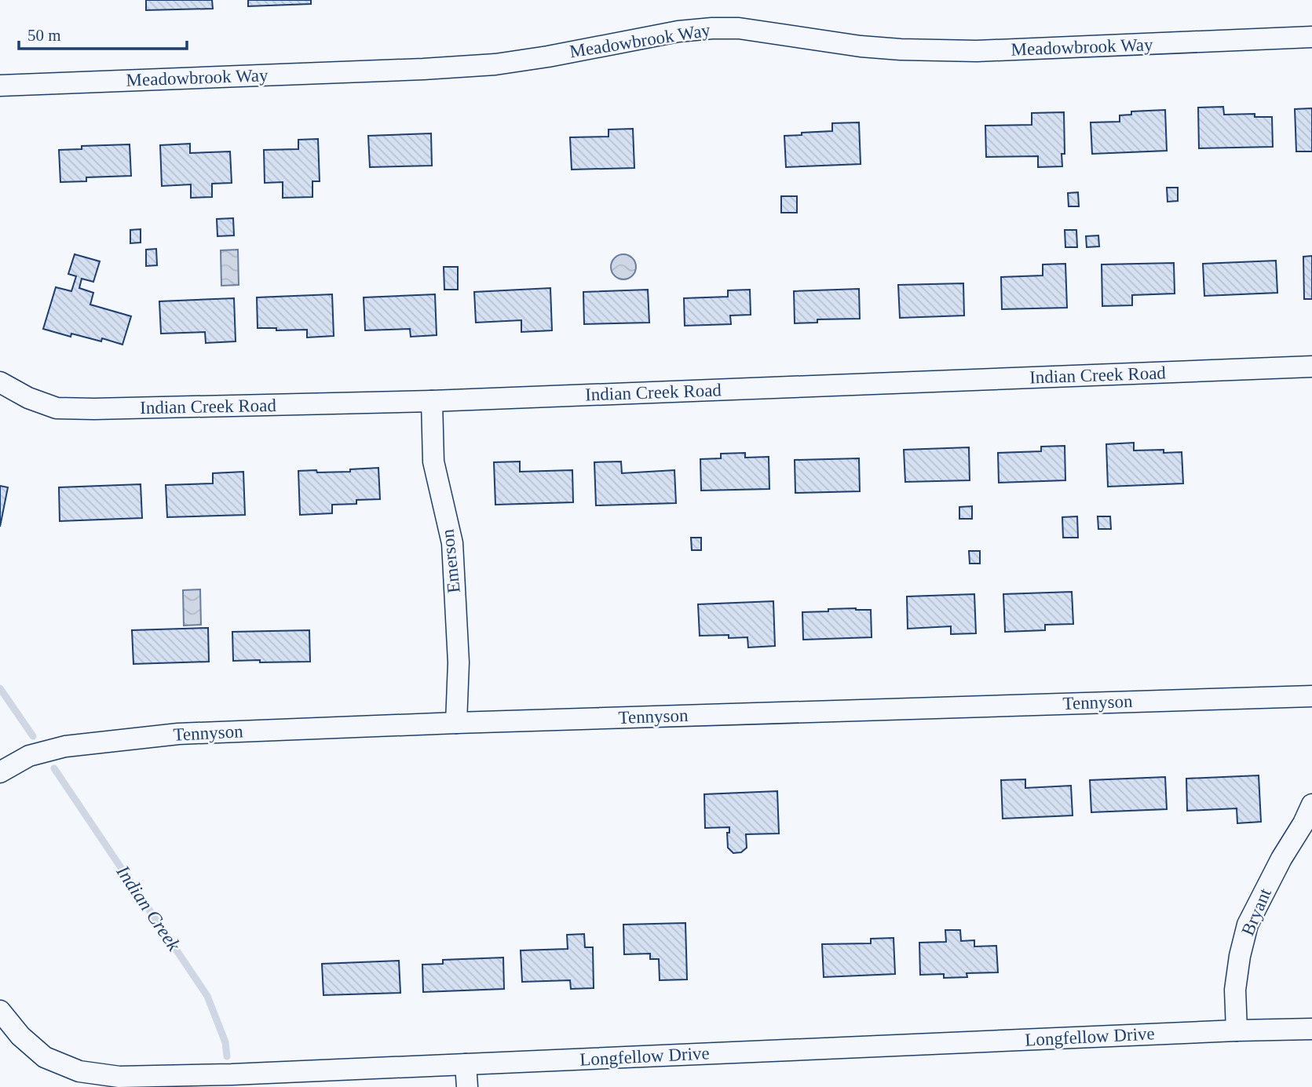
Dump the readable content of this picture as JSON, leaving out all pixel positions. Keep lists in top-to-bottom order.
{
  "streets": {
    "street": [
      "Meadowbrook Way",
      "Indian Creek Road",
      "Emerson",
      "Tennyson",
      "Bryant",
      "Longfellow Drive"
    ]
  },
  "crossings": [
    ["Indian Creek Road", "Emerson"],
    ["Emerson", "Tennyson"],
    ["Bryant", "Longfellow Drive"]
  ],
  "water": ["Indian Creek"],
  "scale_bar": "50 m"
}
